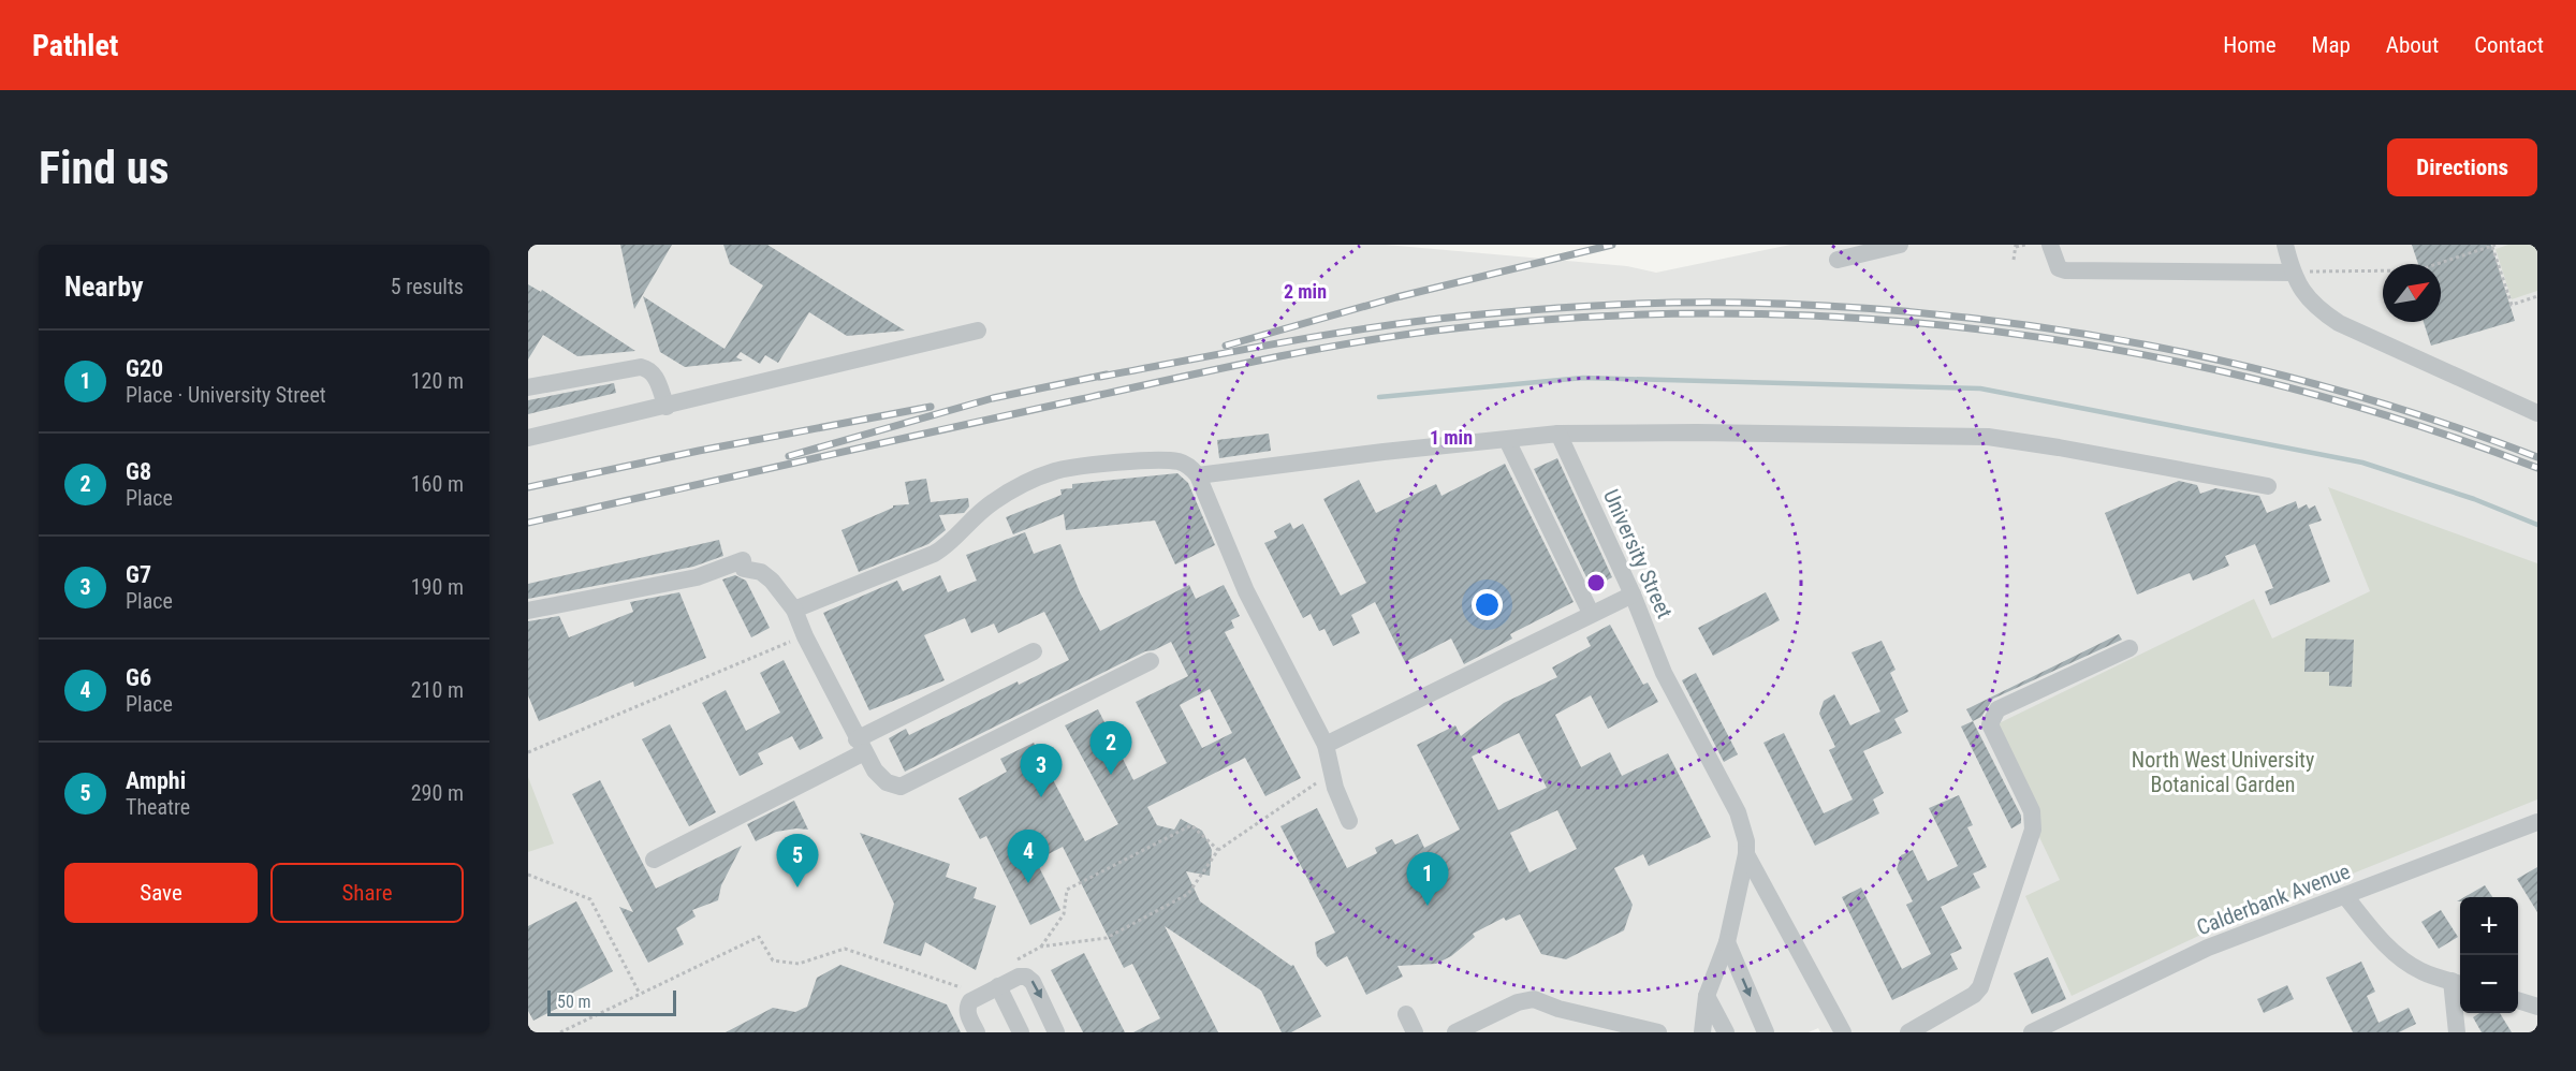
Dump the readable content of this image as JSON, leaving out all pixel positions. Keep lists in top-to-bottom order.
{
  "streets": {
    "street": ["University Street", "Calderbank Avenue"]
  },
  "parks": ["North West University Botanical Garden"],
  "scale_bar": "50 m",
  "north": "top right",
  "page": {
    "header": "Pathlet",
    "nav": [
      "Home",
      "Map",
      "About",
      "Contact"
    ],
    "buttons": [
      "Directions",
      ["Save", "Share"]
    ],
    "title": "Find us",
    "heading": ["Nearby", "5 results"],
    "list": [
      {
        "mark": "1",
        "name": "G20",
        "note": "Place · University Street",
        "value": "120 m"
      },
      {
        "mark": "2",
        "name": "G8",
        "note": "Place",
        "value": "160 m"
      },
      {
        "mark": "3",
        "name": "G7",
        "note": "Place",
        "value": "190 m"
      },
      {
        "mark": "4",
        "name": "G6",
        "note": "Place",
        "value": "210 m"
      },
      {
        "mark": "5",
        "name": "Amphi",
        "note": "Theatre",
        "value": "290 m"
      }
    ],
    "pins": [
      "2",
      "3",
      "4",
      "5",
      "1"
    ],
    "map_buttons": ["+", "−"],
    "scale": "50 m"
  },
  "rings": ["2 min", "1 min"]
}
